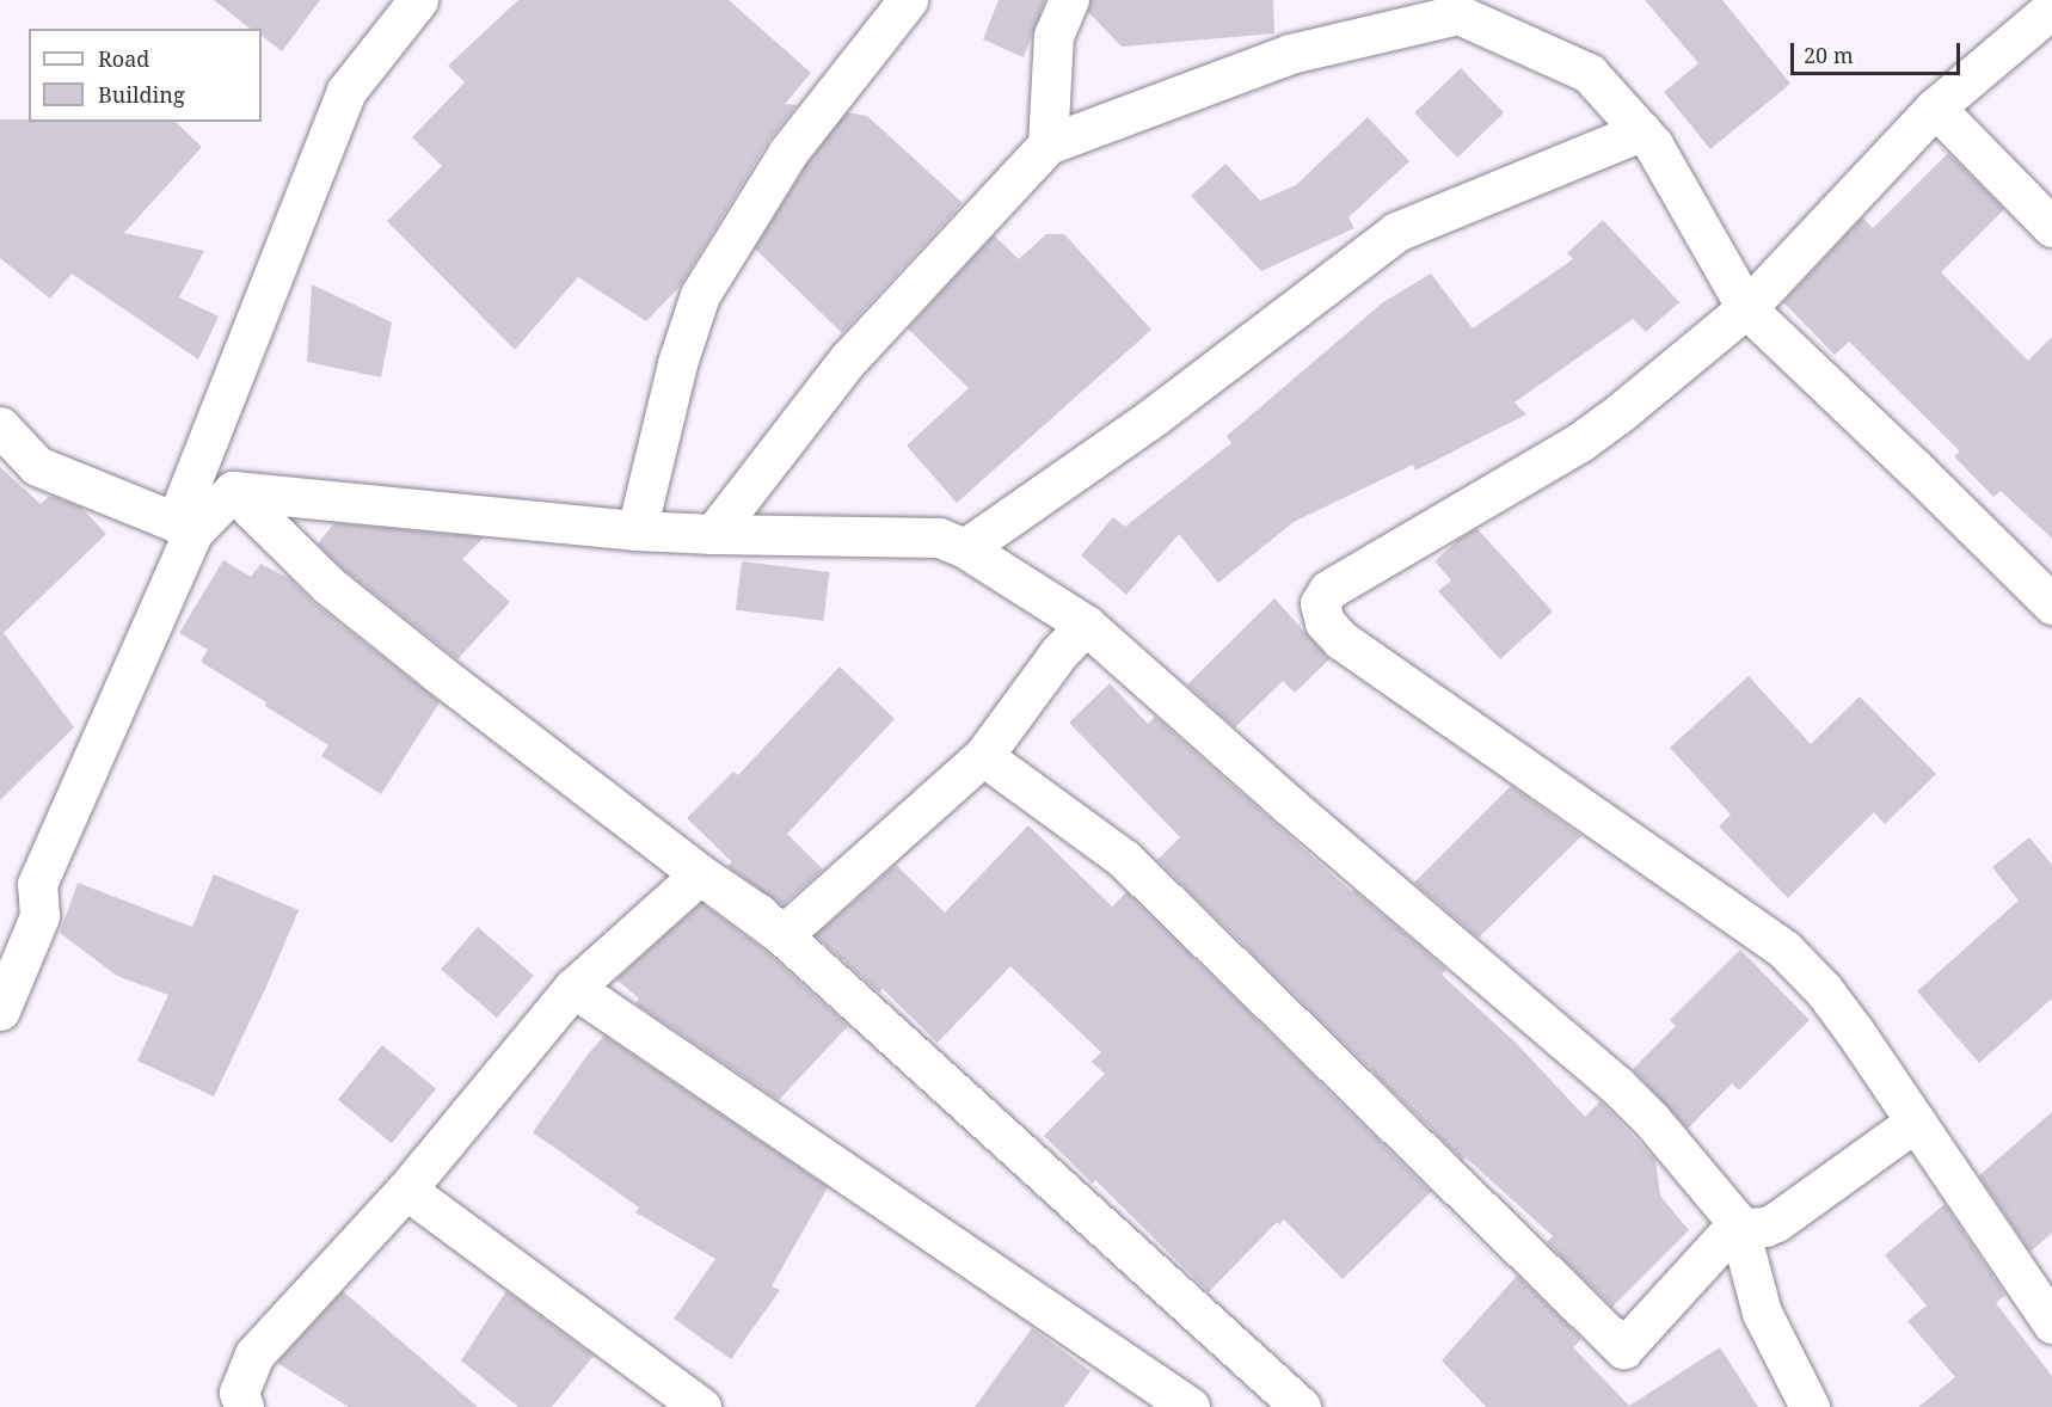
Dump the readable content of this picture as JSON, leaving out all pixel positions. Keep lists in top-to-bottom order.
{
  "legend": ["Road", "Building"],
  "scale_bar": "20 m"
}
